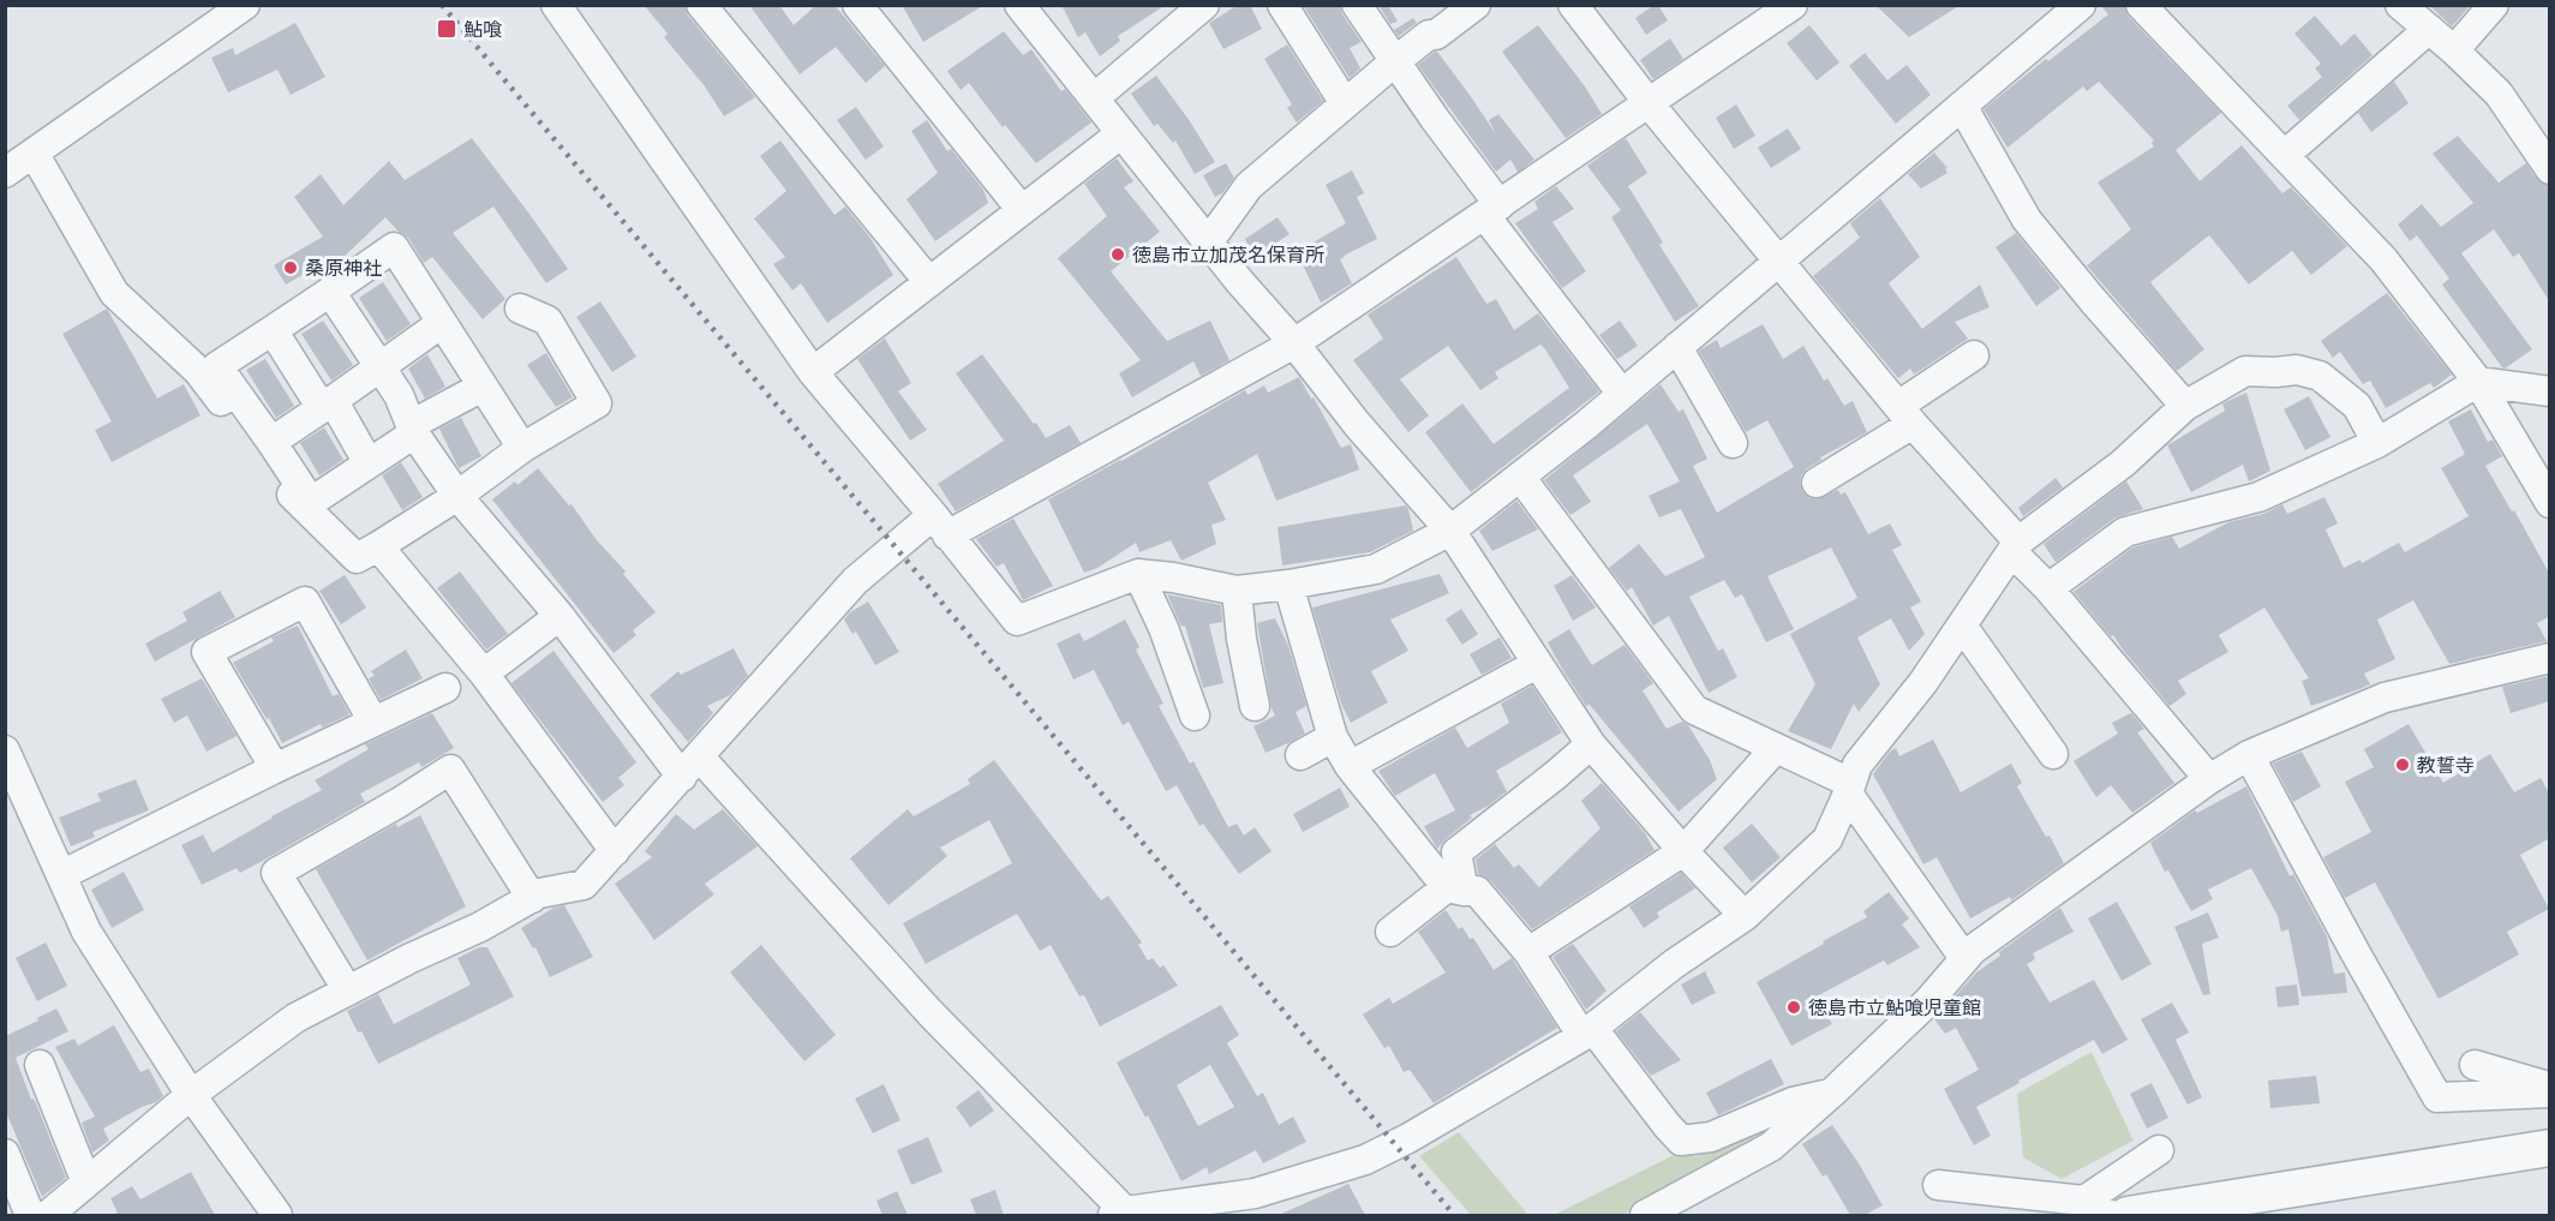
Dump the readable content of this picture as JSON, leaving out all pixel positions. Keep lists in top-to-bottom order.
{
  "places": {
    "transit": ["鮎喰"],
    "other": [
      "徳島市立加茂名保育所",
      "桑原神社",
      "教誓寺",
      "徳島市立鮎喰児童館"
    ]
  }
}
